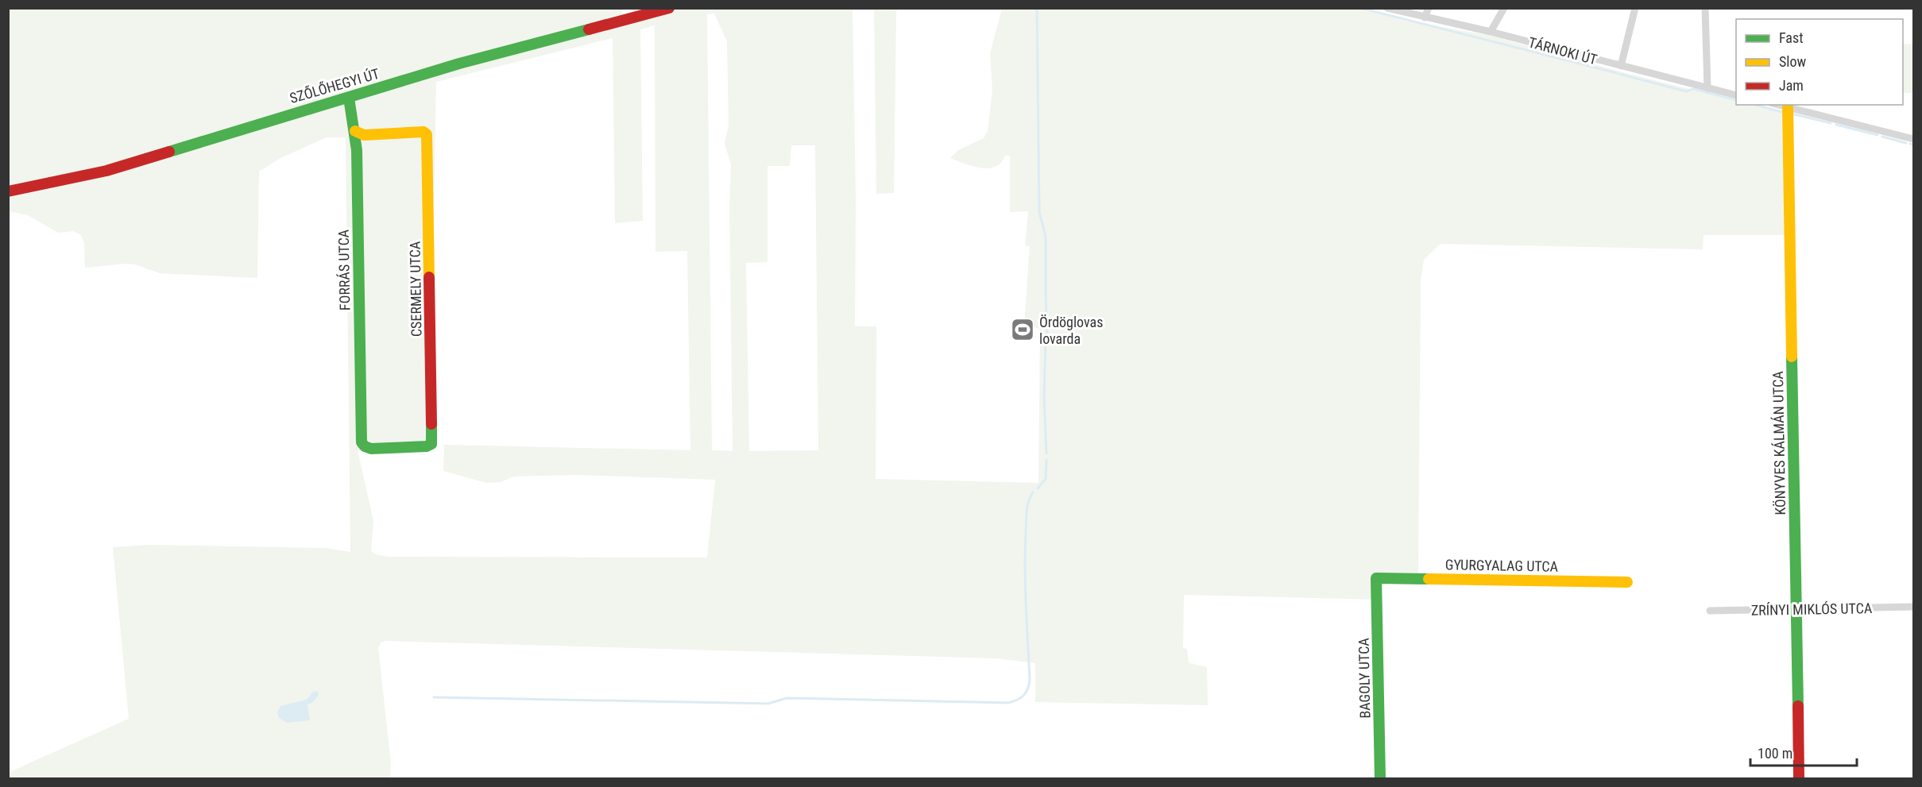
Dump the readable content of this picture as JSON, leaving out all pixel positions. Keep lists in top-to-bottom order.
{
  "streets": {
    "street": [
      "TÁRNOKI ÚT",
      "SZŐLŐHEGYI ÚT",
      "FORRÁS UTCA",
      "CSERMELY UTCA",
      "KÖNYVES KÁLMÁN UTCA",
      "GYURGYALAG UTCA",
      "ZRÍNYI MIKLÓS UTCA",
      "BAGOLY UTCA"
    ]
  },
  "crossings": [
    ["SZŐLŐHEGYI ÚT", "FORRÁS UTCA"],
    ["FORRÁS UTCA", "CSERMELY UTCA"],
    ["KÖNYVES KÁLMÁN UTCA", "ZRÍNYI MIKLÓS UTCA"],
    ["GYURGYALAG UTCA", "BAGOLY UTCA"]
  ],
  "places": {
    "sports": ["Ördöglovas lovarda"]
  },
  "legend": ["Fast", "Slow", "Jam"],
  "scale_bar": "100 m"
}
